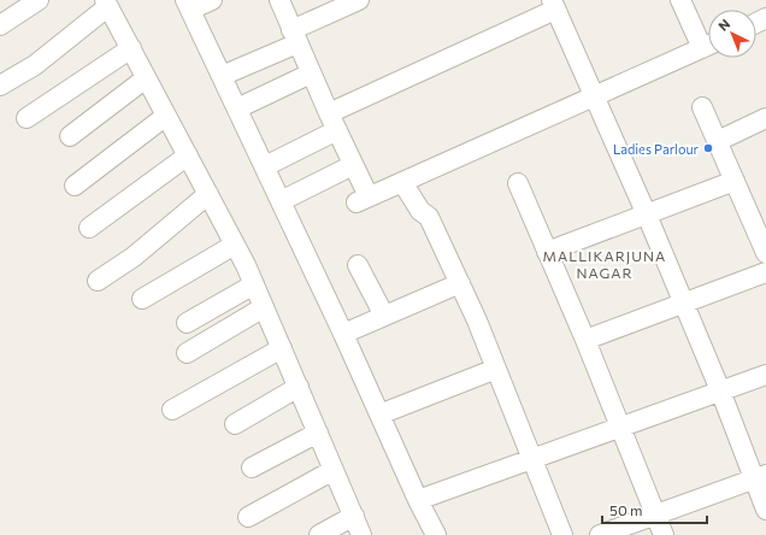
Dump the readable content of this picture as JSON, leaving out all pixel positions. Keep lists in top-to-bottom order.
{
  "districts": ["MALLIKARJUNA NAGAR"],
  "places": ["Ladies Parlour"],
  "scale_bar": "50 m",
  "north": "top left"
}
